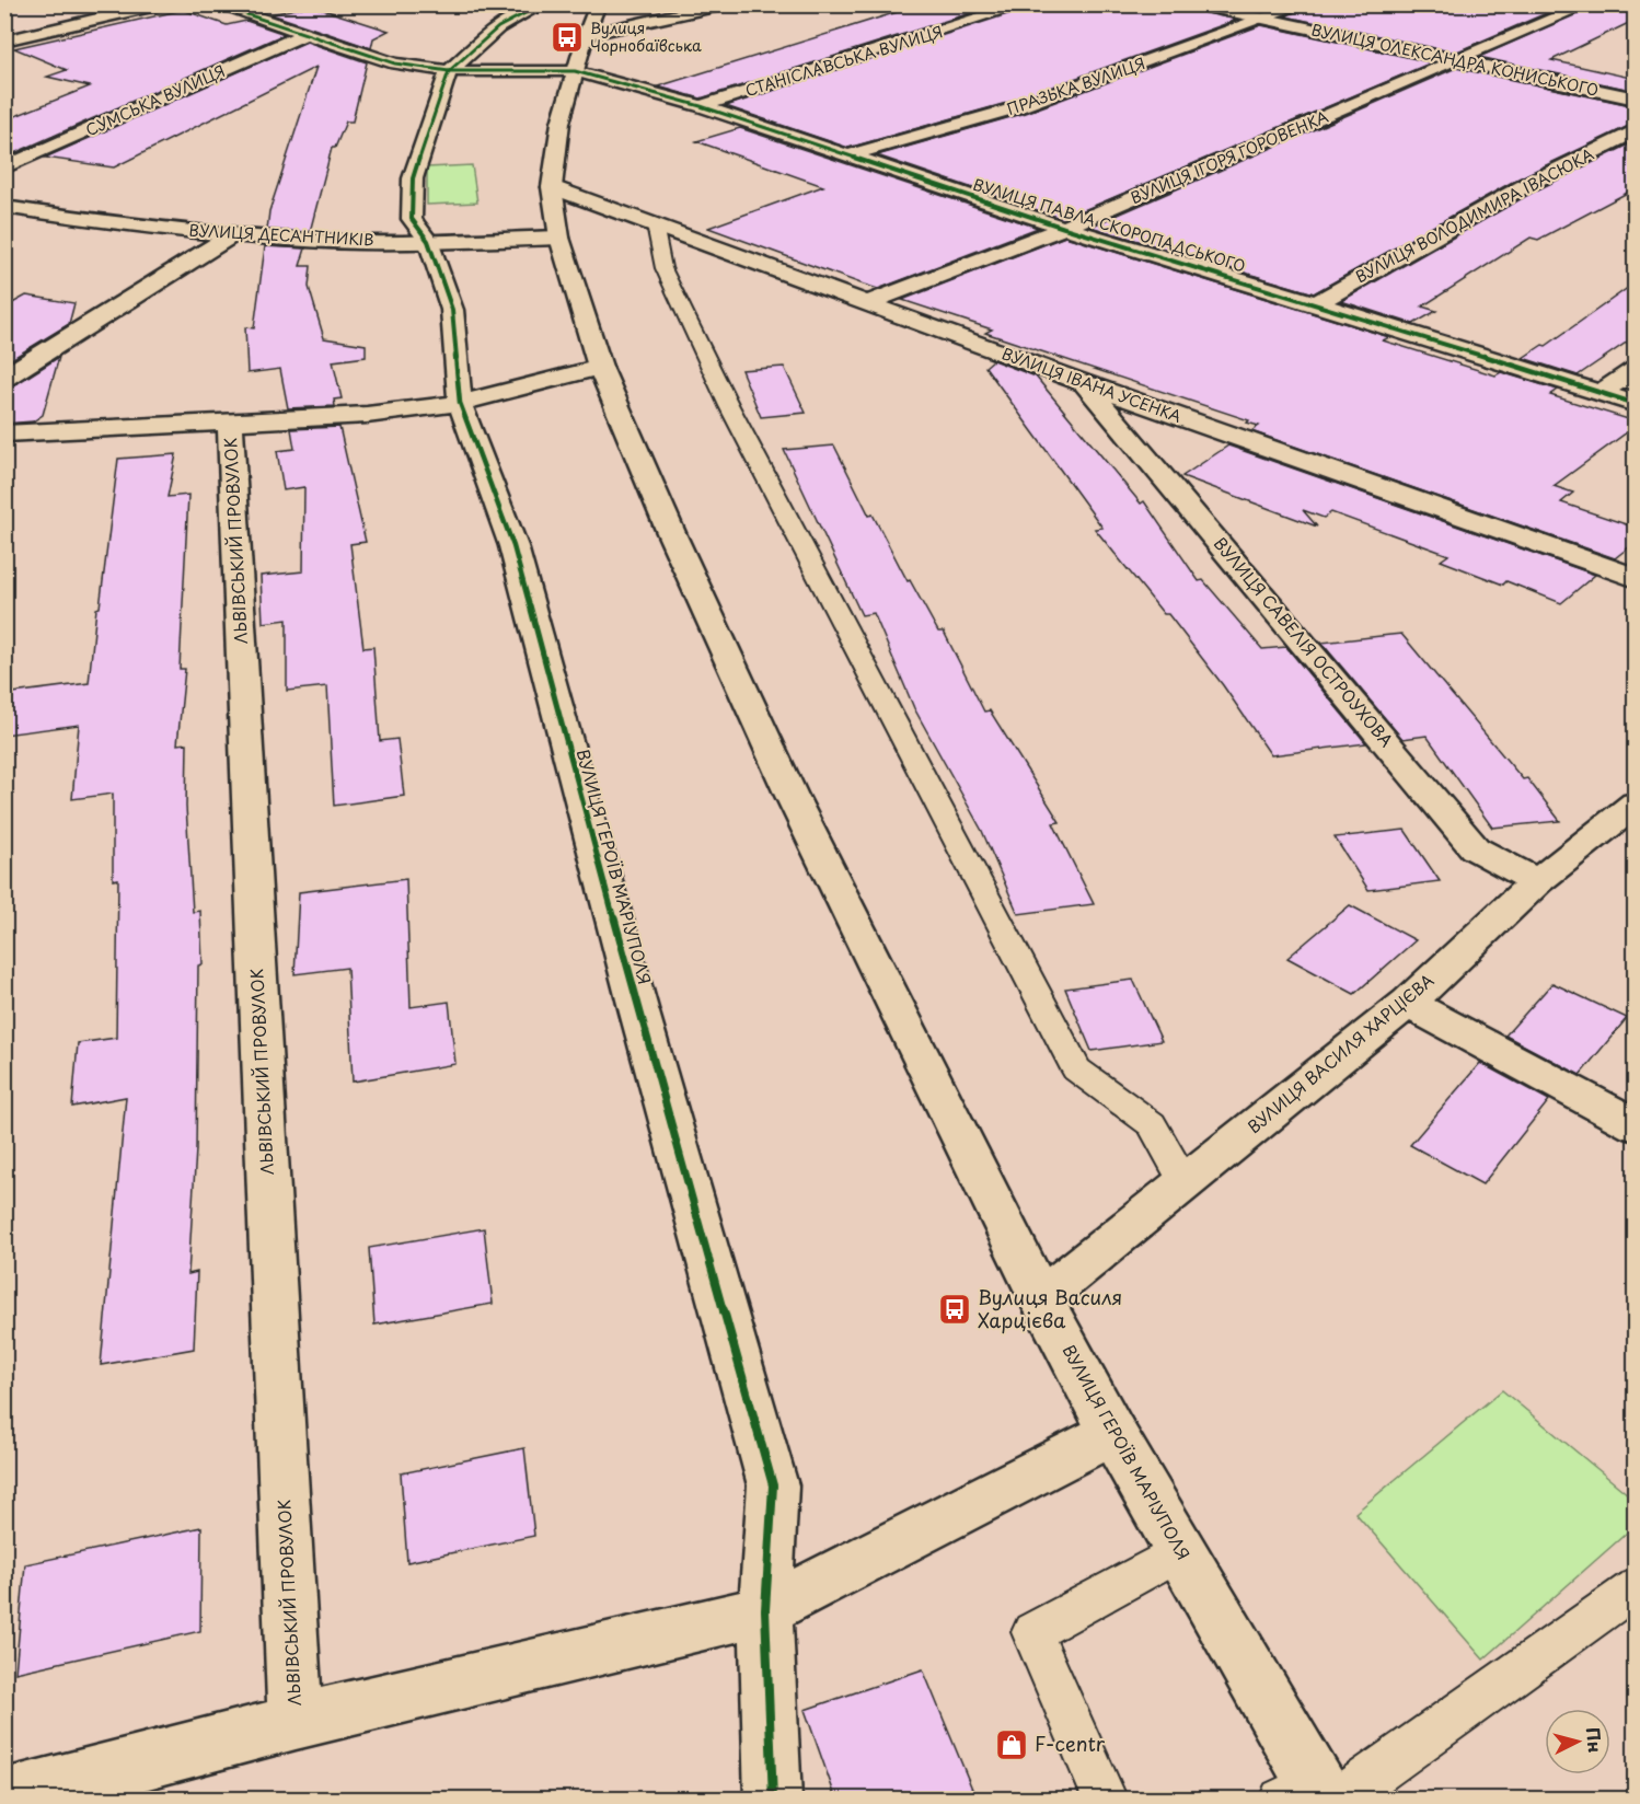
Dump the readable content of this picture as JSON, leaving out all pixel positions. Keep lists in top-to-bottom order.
{
  "streets": {
    "street": [
      "ВУЛИЦЯ ОЛЕКСАНДРА КОНИСЬКОГО",
      "СТАНІСЛАВСЬКА ВУЛИЦЯ",
      "ПРАЗЬКА ВУЛИЦЯ",
      "СУМСЬКА ВУЛИЦЯ",
      "ВУЛИЦЯ ІГОРЯ ГОРОВЕНКА",
      "ВУЛИЦЯ ВОЛОДИМИРА ІВАСЮКА",
      "ВУЛИЦЯ ПАВЛА СКОРОПАДСЬКОГО",
      "ВУЛИЦЯ ДЕСАНТНИКІВ",
      "ВУЛИЦЯ ІВАНА УСЕНКА",
      "ЛЬВІВСЬКИЙ ПРОВУЛОК",
      "ВУЛИЦЯ САВЕЛІЯ ОСТРОУХОВА",
      "ВУЛИЦЯ ГЕРОЇВ МАРІУПОЛЯ",
      "ВУЛИЦЯ ВАСИЛЯ ХАРЦІЄВА"
    ]
  },
  "crossings": [
    ["ВУЛИЦЯ ОЛЕКСАНДРА КОНИСЬКОГО", "ПРАЗЬКА ВУЛИЦЯ"],
    ["ВУЛИЦЯ ОЛЕКСАНДРА КОНИСЬКОГО", "ВУЛИЦЯ ІГОРЯ ГОРОВЕНКА"],
    ["СТАНІСЛАВСЬКА ВУЛИЦЯ", "ВУЛИЦЯ ПАВЛА СКОРОПАДСЬКОГО"],
    ["ПРАЗЬКА ВУЛИЦЯ", "ВУЛИЦЯ ПАВЛА СКОРОПАДСЬКОГО"],
    ["СУМСЬКА ВУЛИЦЯ", "ВУЛИЦЯ ПАВЛА СКОРОПАДСЬКОГО"],
    ["ВУЛИЦЯ ІГОРЯ ГОРОВЕНКА", "ВУЛИЦЯ ПАВЛА СКОРОПАДСЬКОГО"],
    ["ВУЛИЦЯ ІГОРЯ ГОРОВЕНКА", "ВУЛИЦЯ ІВАНА УСЕНКА"],
    ["ВУЛИЦЯ ВОЛОДИМИРА ІВАСЮКА", "ВУЛИЦЯ ПАВЛА СКОРОПАДСЬКОГО"],
    ["ВУЛИЦЯ ПАВЛА СКОРОПАДСЬКОГО", "ВУЛИЦЯ ГЕРОЇВ МАРІУПОЛЯ"],
    ["ВУЛИЦЯ ДЕСАНТНИКІВ", "ВУЛИЦЯ ГЕРОЇВ МАРІУПОЛЯ"],
    ["ВУЛИЦЯ ІВАНА УСЕНКА", "ВУЛИЦЯ САВЕЛІЯ ОСТРОУХОВА"],
    ["ВУЛИЦЯ ІВАНА УСЕНКА", "ВУЛИЦЯ ГЕРОЇВ МАРІУПОЛЯ"],
    ["ВУЛИЦЯ САВЕЛІЯ ОСТРОУХОВА", "ВУЛИЦЯ ВАСИЛЯ ХАРЦІЄВА"],
    ["ВУЛИЦЯ ГЕРОЇВ МАРІУПОЛЯ", "ВУЛИЦЯ ВАСИЛЯ ХАРЦІЄВА"]
  ],
  "places": {
    "bus stop": ["Вулиця Чорнобаївська", "Вулиця Василя Харцієва"],
    "shop": ["F-centr"]
  },
  "north": "right"
}
